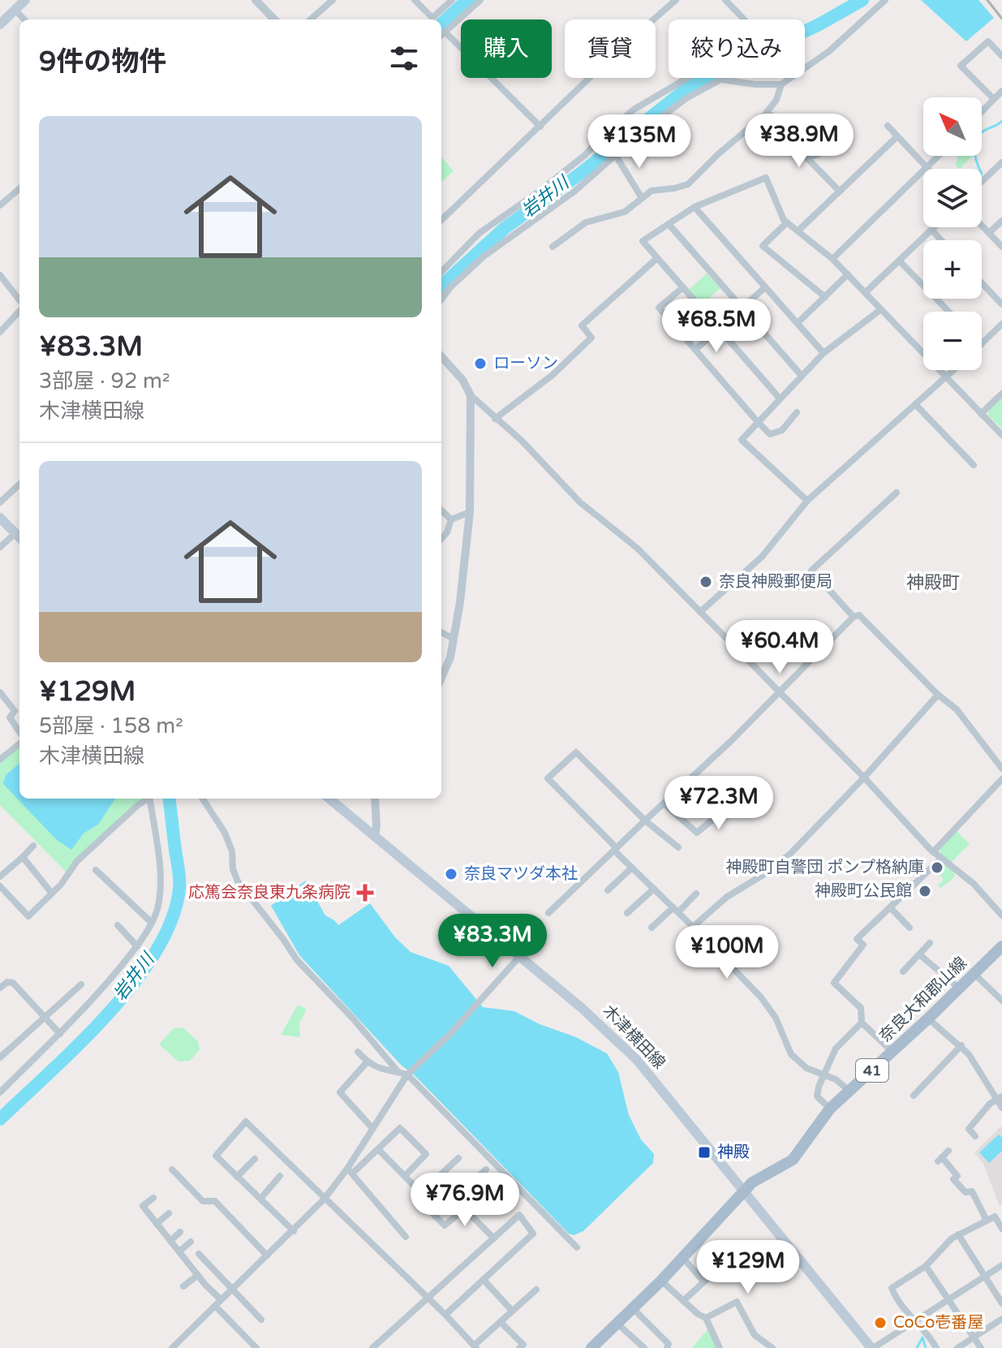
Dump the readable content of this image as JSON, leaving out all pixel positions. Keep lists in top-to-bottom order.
{
  "streets": {
    "main road": ["奈良大和郡山線", "木津横田線", "41"]
  },
  "crossings": [
    ["奈良大和郡山線", "木津横田線"]
  ],
  "districts": ["神殿町"],
  "water": ["岩井川"],
  "places": {
    "other": [
      "ローソン",
      "奈良神殿郵便局",
      "神殿町自警団 ポンプ格納庫",
      "奈良マツダ本社",
      "神殿町公民館",
      "CoCo壱番屋"
    ],
    "health": ["応篤会奈良東九条病院"],
    "transit": ["神殿"]
  },
  "north": "top left",
  "page": {
    "chip": ["購入", "賃貸", "絞り込み"],
    "heading": "9件の物件",
    "map_buttons": ["+", "−"],
    "list": [
      {
        "name": "¥83.3M",
        "note": "3部屋 · 92 m² · 木津横田線"
      },
      {
        "name": "¥129M",
        "note": "5部屋 · 158 m² · 木津横田線"
      }
    ],
    "price": [
      "¥38.9M",
      "¥135M",
      "¥68.5M",
      "¥60.4M",
      "¥72.3M",
      "¥83.3M",
      "¥100M",
      "¥76.9M",
      "¥129M"
    ]
  }
}
